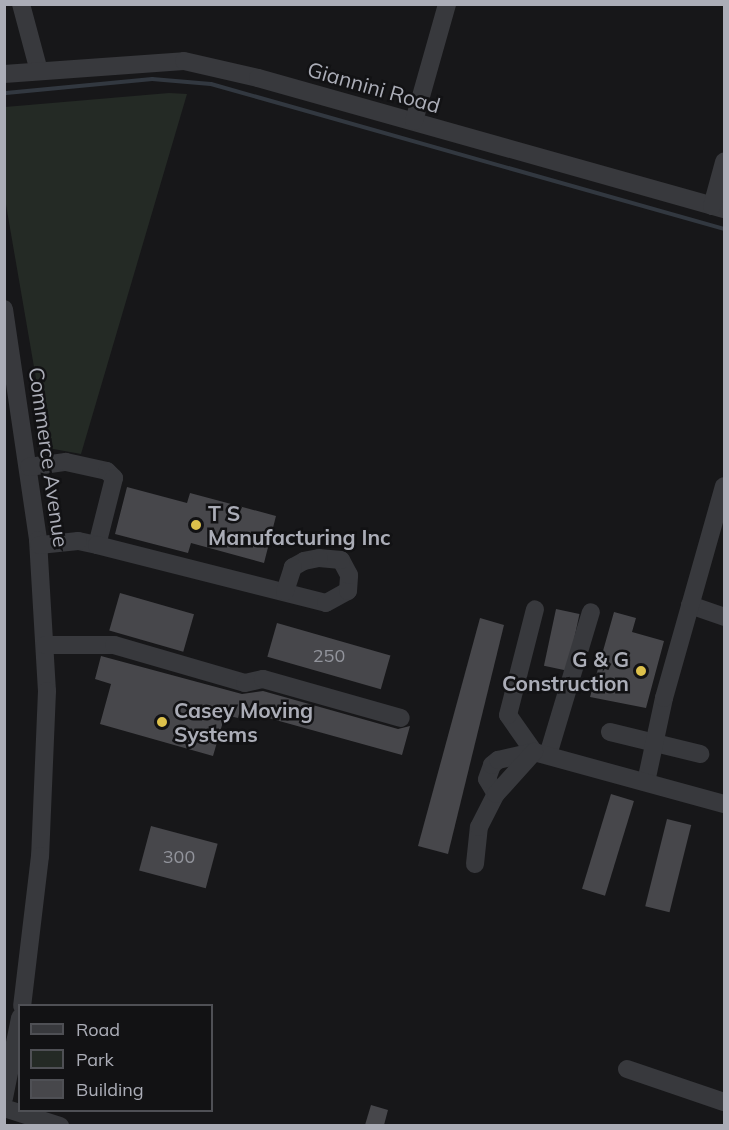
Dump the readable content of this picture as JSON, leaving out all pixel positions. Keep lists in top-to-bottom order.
{
  "streets": {
    "street": ["Giannini Road", "Commerce Avenue"]
  },
  "places": ["T S Manufacturing Inc", "G & G Construction", "Casey Moving Systems"],
  "house_numbers": ["250", "300"],
  "legend": ["Road", "Park", "Building"]
}
